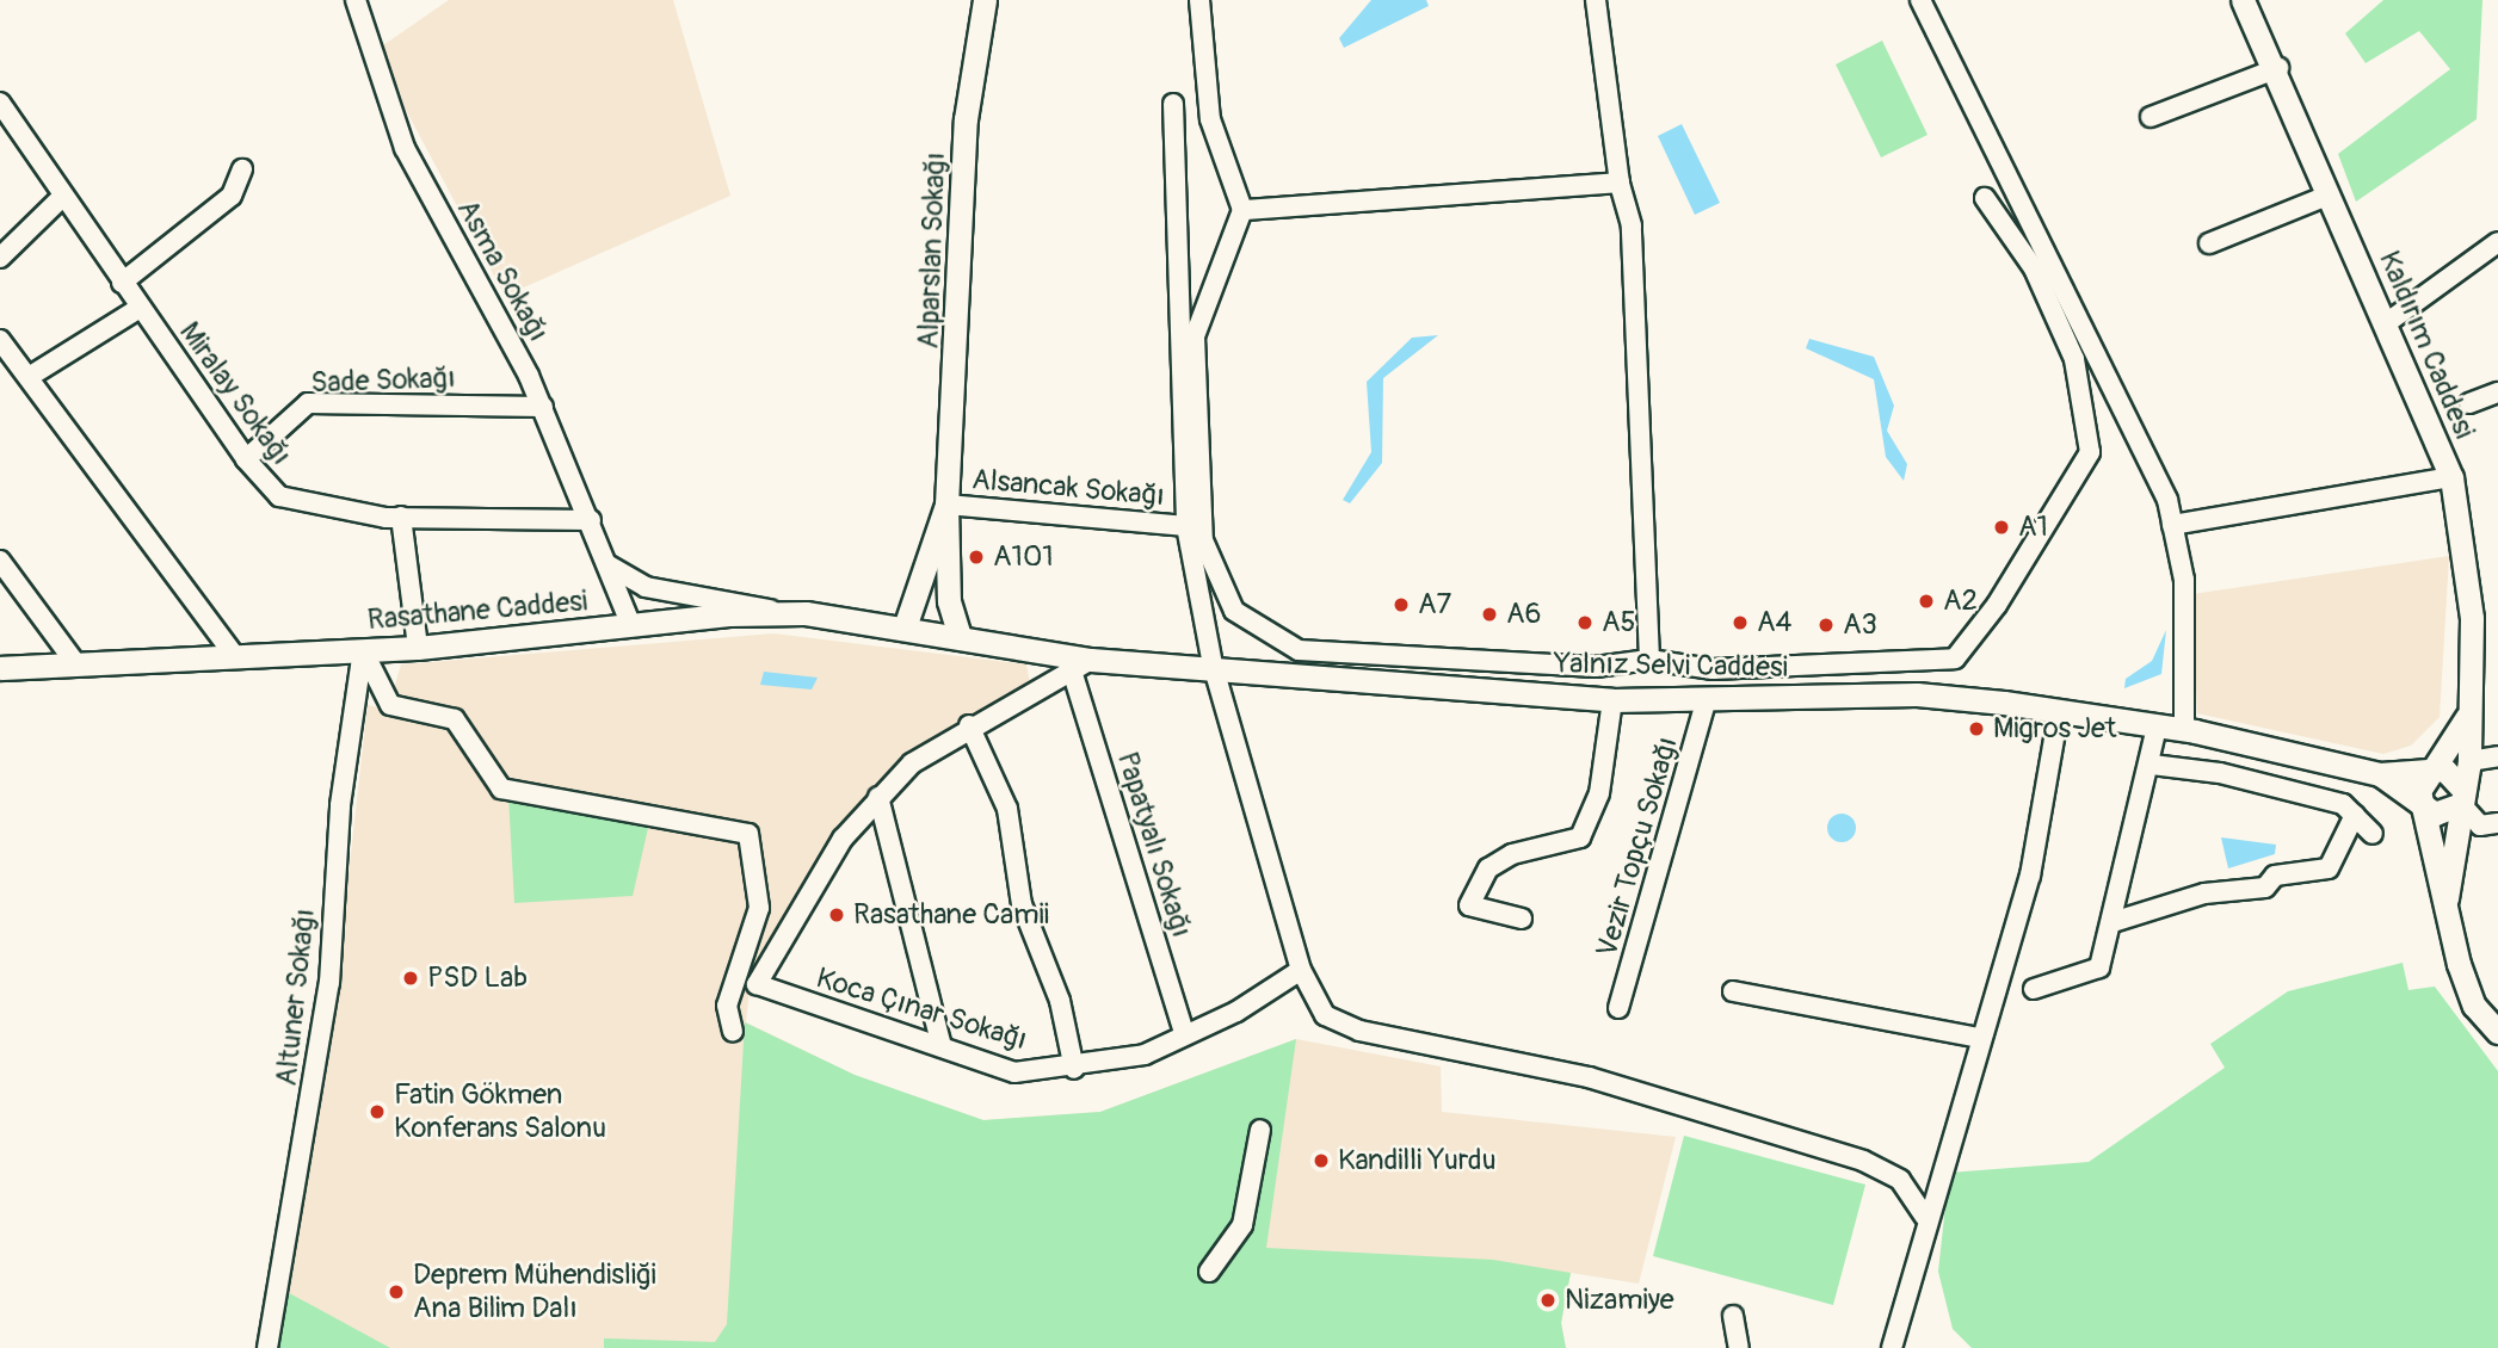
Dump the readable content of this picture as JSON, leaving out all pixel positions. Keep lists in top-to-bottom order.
{
  "streets": {
    "street": [
      "Alparslan Sokağı",
      "Asma Sokağı",
      "Kaldırım Caddesi",
      "Sade Sokağı",
      "Miralay Sokağı",
      "Alsancak Sokağı",
      "Rasathane Caddesi",
      "Yalnız Selvi Caddesi",
      "Papatyalı Sokağı",
      "Vezir Topçu Sokağı",
      "Altuner Sokağı",
      "Koca Çınar Sokağı"
    ]
  },
  "crossings": [
    ["Alparslan Sokağı", "Alsancak Sokağı"],
    ["Alparslan Sokağı", "Rasathane Caddesi"],
    ["Alparslan Sokağı", "Yalnız Selvi Caddesi"],
    ["Asma Sokağı", "Sade Sokağı"],
    ["Asma Sokağı", "Miralay Sokağı"],
    ["Asma Sokağı", "Rasathane Caddesi"],
    ["Sade Sokağı", "Miralay Sokağı"],
    ["Rasathane Caddesi", "Yalnız Selvi Caddesi"],
    ["Rasathane Caddesi", "Altuner Sokağı"],
    ["Yalnız Selvi Caddesi", "Papatyalı Sokağı"],
    ["Yalnız Selvi Caddesi", "Vezir Topçu Sokağı"],
    ["Papatyalı Sokağı", "Koca Çınar Sokağı"]
  ],
  "places": [
    "A1",
    "A101",
    "A2",
    "A7",
    "A6",
    "A5",
    "A4",
    "A3",
    "Migros Jet",
    "Rasathane Camii",
    "PSD Lab",
    "Fatin Gökmen Konferans Salonu",
    "Kandilli Yurdu",
    "Deprem Mühendisliği Ana Bilim Dalı",
    "Nizamiye"
  ]
}
